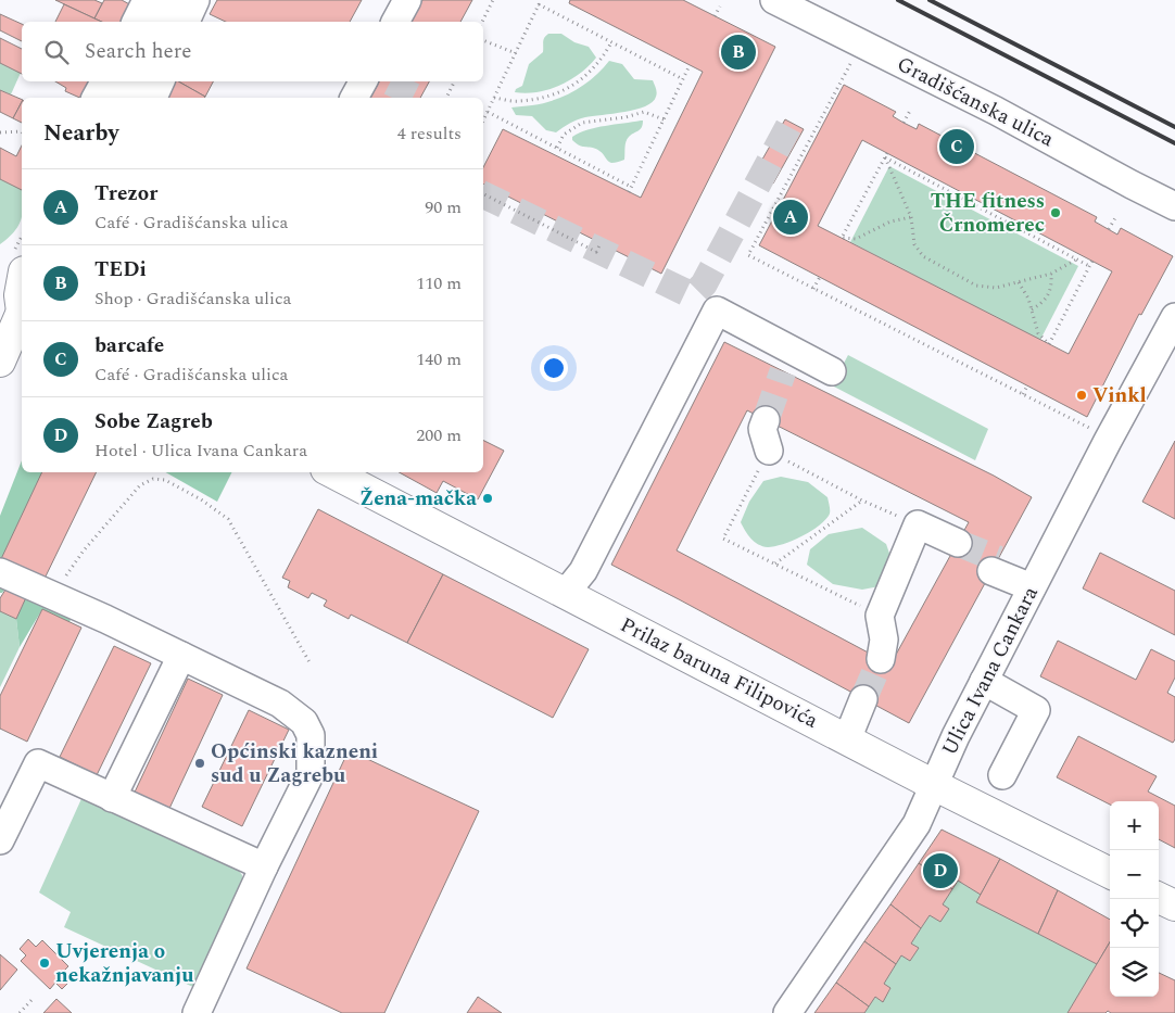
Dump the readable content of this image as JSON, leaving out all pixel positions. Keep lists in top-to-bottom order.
{
  "streets": {
    "main road": ["Prilaz baruna Filipovića"],
    "street": ["Gradišćanska ulica", "Ulica Ivana Cankara"]
  },
  "crossings": [
    ["Ulica Ivana Cankara", "Prilaz baruna Filipovića"]
  ],
  "places": [
    "THE fitness Črnomerec",
    "Vinkl",
    "Žena-mačka",
    "Općinski kazneni sud u Zagrebu",
    "Uvjerenja o nekažnjavanju"
  ],
  "page": {
    "search": "Search here",
    "pins": [
      "B",
      "C",
      "A",
      "D"
    ],
    "heading": ["Nearby", "4 results"],
    "list": [
      {
        "mark": "A",
        "name": "Trezor",
        "note": "Café · Gradišćanska ulica",
        "value": "90 m"
      },
      {
        "mark": "B",
        "name": "TEDi",
        "note": "Shop · Gradišćanska ulica",
        "value": "110 m"
      },
      {
        "mark": "C",
        "name": "barcafe",
        "note": "Café · Gradišćanska ulica",
        "value": "140 m"
      },
      {
        "mark": "D",
        "name": "Sobe Zagreb",
        "note": "Hotel · Ulica Ivana Cankara",
        "value": "200 m"
      }
    ],
    "map_buttons": ["+", "−"]
  }
}
